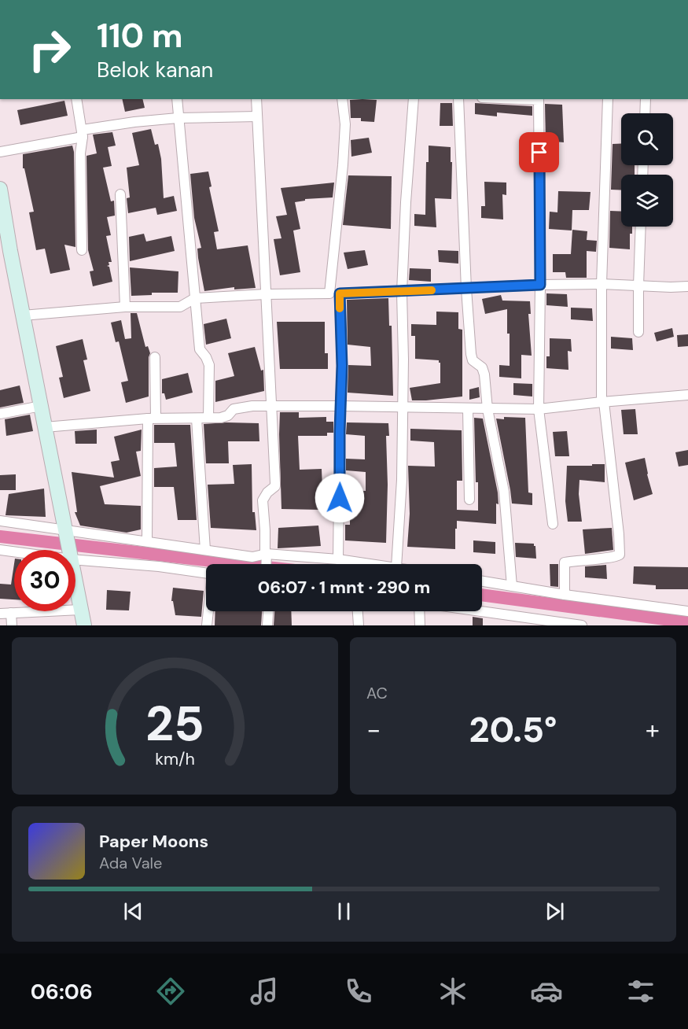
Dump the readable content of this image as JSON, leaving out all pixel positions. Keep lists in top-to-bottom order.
{
  "page": {
    "turn": ["110 m", "Belok kanan"],
    "limit": "30",
    "trip": "06:07 · 1 mnt · 290 m",
    "tile": "AC",
    "heat": ["−", "20.5°", "+"],
    "song": ["Paper Moons", "Ada Vale"],
    "tabs": "06:06",
    "gauge": ["25", "km/h"]
  }
}
